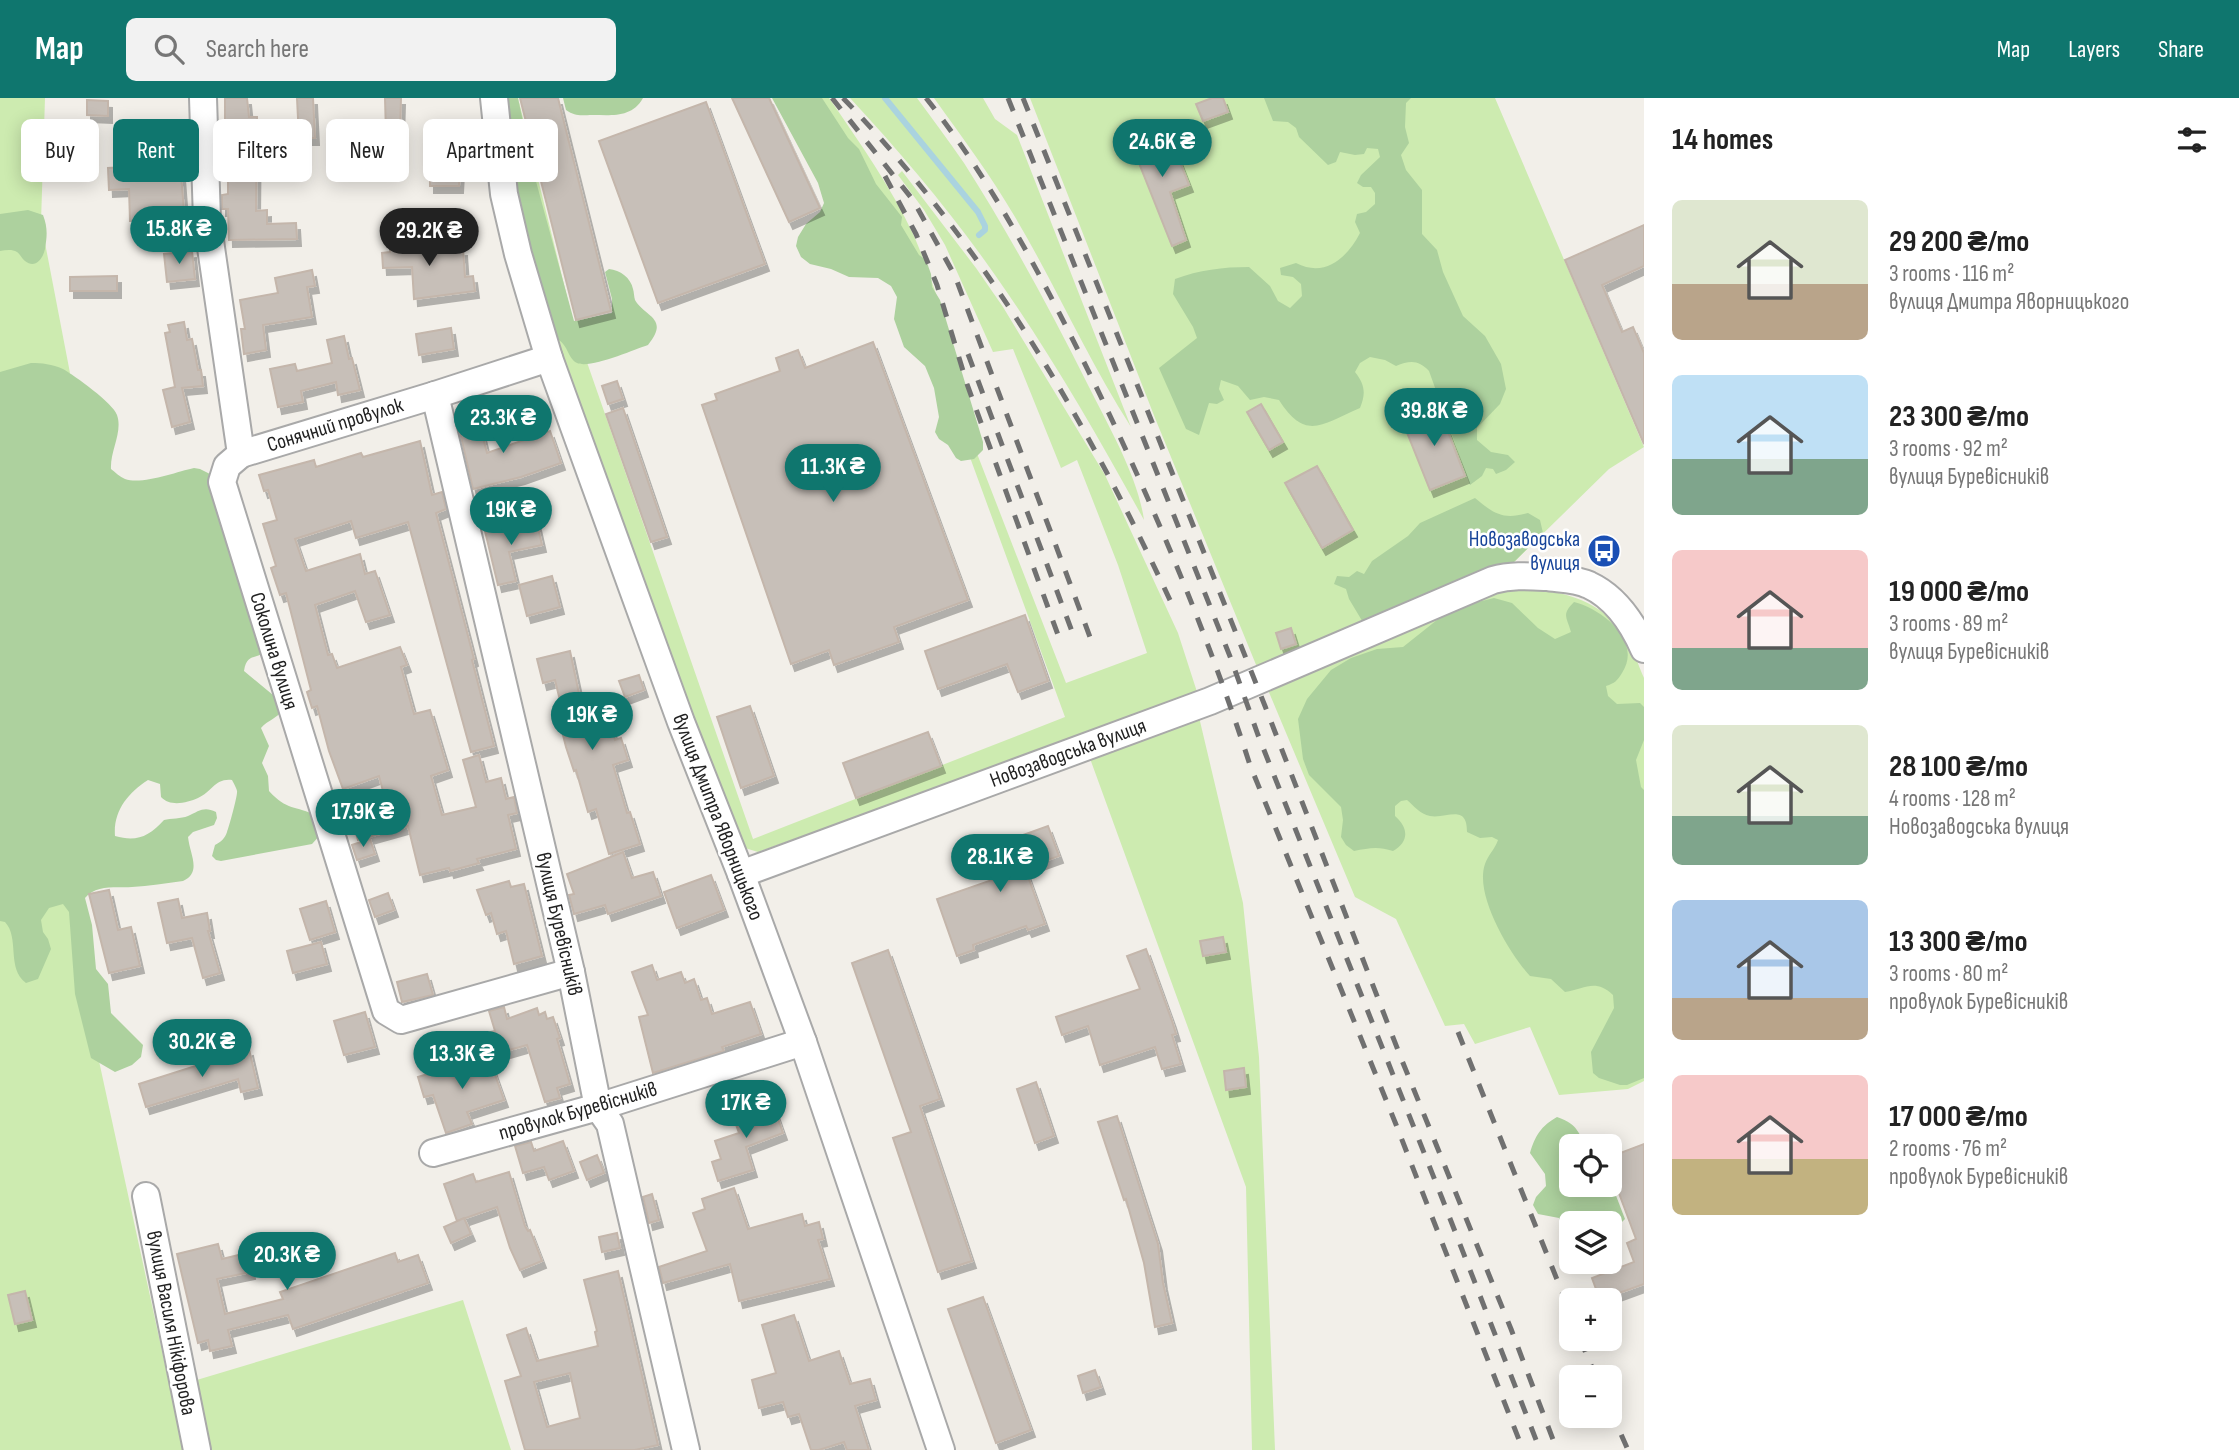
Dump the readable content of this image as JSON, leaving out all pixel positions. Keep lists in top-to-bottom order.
{
  "streets": {
    "street": [
      "Сонячний провулок",
      "Соколина вулиця",
      "Новозаводська вулиця",
      "вулиця Дмитра Яворницького",
      "вулиця Буревісників",
      "провулок Буревісників",
      "вулиця Василя Нікіфорова"
    ]
  },
  "crossings": [
    ["Сонячний провулок", "Соколина вулиця"],
    ["Сонячний провулок", "вулиця Дмитра Яворницького"],
    ["Сонячний провулок", "вулиця Буревісників"],
    ["Соколина вулиця", "вулиця Буревісників"],
    ["Новозаводська вулиця", "вулиця Дмитра Яворницького"],
    ["вулиця Дмитра Яворницького", "провулок Буревісників"],
    ["вулиця Буревісників", "провулок Буревісників"]
  ],
  "places": {
    "bus stop": ["Новозаводська вулиця"]
  },
  "page": {
    "header": "Map",
    "search": "Search here",
    "nav": ["Map", "Layers", "Share"],
    "heading": "14 homes",
    "price": [
      "24.6K ₴",
      "15.8K ₴",
      "29.2K ₴",
      "39.8K ₴",
      "23.3K ₴",
      "11.3K ₴",
      "19K ₴",
      "19K ₴",
      "17.9K ₴",
      "28.1K ₴",
      "30.2K ₴",
      "13.3K ₴",
      "17K ₴",
      "20.3K ₴"
    ],
    "chip": [
      "Buy",
      "Rent",
      "Filters",
      "New",
      "Apartment"
    ],
    "list": [
      {
        "name": "29 200 ₴/mo",
        "note": "3 rooms · 116 m² · вулиця Дмитра Яворницького"
      },
      {
        "name": "23 300 ₴/mo",
        "note": "3 rooms · 92 m² · вулиця Буревісників"
      },
      {
        "name": "19 000 ₴/mo",
        "note": "3 rooms · 89 m² · вулиця Буревісників"
      },
      {
        "name": "28 100 ₴/mo",
        "note": "4 rooms · 128 m² · Новозаводська вулиця"
      },
      {
        "name": "13 300 ₴/mo",
        "note": "3 rooms · 80 m² · провулок Буревісників"
      },
      {
        "name": "17 000 ₴/mo",
        "note": "2 rooms · 76 m² · провулок Буревісників"
      }
    ],
    "map_buttons": ["+", "−"]
  }
}
